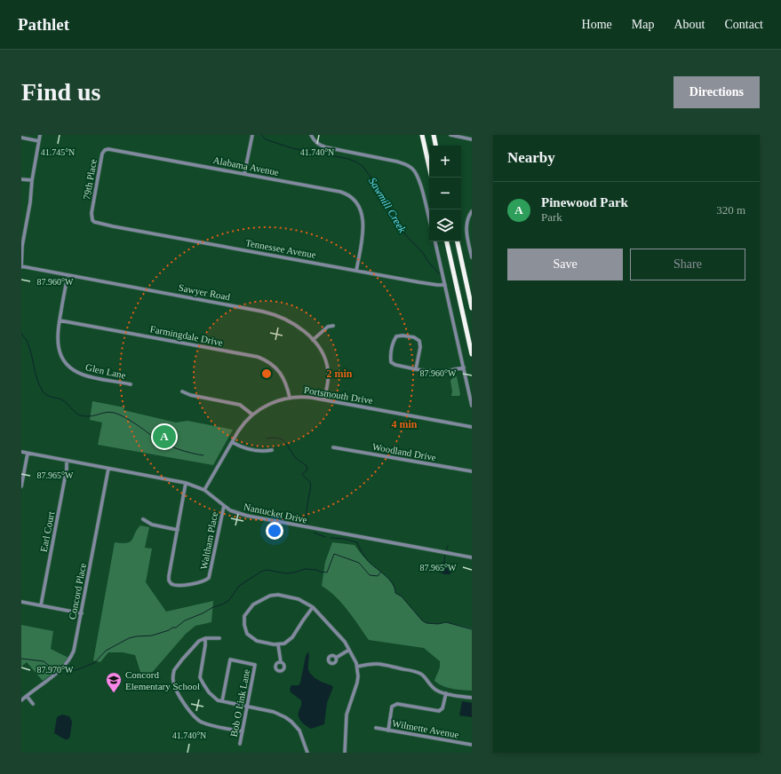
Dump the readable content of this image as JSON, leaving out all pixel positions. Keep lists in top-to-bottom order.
{
  "streets": {
    "street": [
      "Alabama Avenue",
      "79th Place",
      "Tennessee Avenue",
      "Sawyer Road",
      "Farmingdale Drive",
      "Glen Lane",
      "Portsmouth Drive",
      "Woodland Drive",
      "Nantucket Drive",
      "Earl Court",
      "Waltham Place",
      "Concord Place",
      "Bob O Link Lane",
      "Wilmette Avenue"
    ]
  },
  "crossings": [
    ["Alabama Avenue", "79th Place"],
    ["Alabama Avenue", "Tennessee Avenue"],
    ["79th Place", "Tennessee Avenue"],
    ["Sawyer Road", "Glen Lane"],
    ["Sawyer Road", "Portsmouth Drive"],
    ["Farmingdale Drive", "Glen Lane"],
    ["Farmingdale Drive", "Portsmouth Drive"],
    ["Portsmouth Drive", "Nantucket Drive"],
    ["Nantucket Drive", "Earl Court"],
    ["Nantucket Drive", "Waltham Place"],
    ["Nantucket Drive", "Concord Place"]
  ],
  "water": ["Sawmill Creek"],
  "places": {
    "school or university": ["Concord Elementary School"]
  },
  "page": {
    "header": "Pathlet",
    "nav": [
      "Home",
      "Map",
      "About",
      "Contact"
    ],
    "buttons": [
      "Directions",
      ["Save", "Share"]
    ],
    "title": "Find us",
    "heading": "Nearby",
    "map_buttons": ["+", "−"],
    "list": [
      {
        "mark": "A",
        "name": "Pinewood Park",
        "note": "Park",
        "value": "320 m"
      }
    ],
    "pins": "A"
  },
  "coordinates": [
    "41.745°N",
    "41.740°N",
    "87.960°W",
    "87.965°W",
    "87.970°W"
  ],
  "rings": ["2 min", "4 min"]
}
